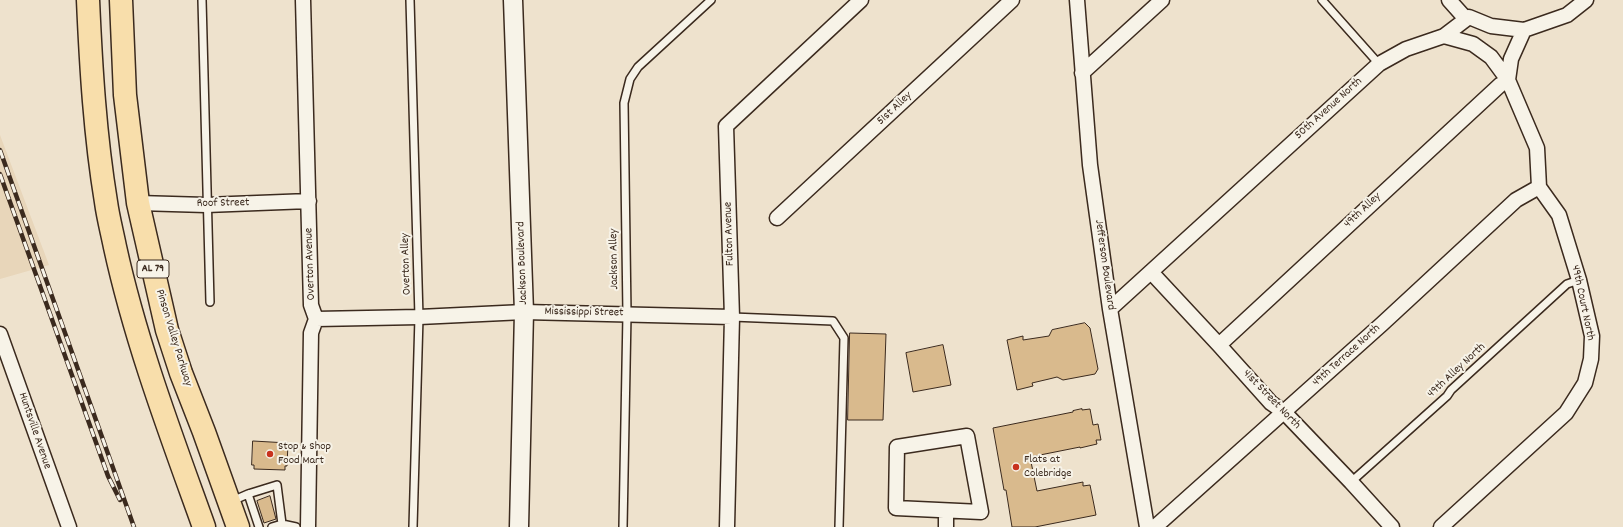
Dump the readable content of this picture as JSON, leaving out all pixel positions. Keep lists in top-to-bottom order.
{
  "streets": {
    "main road": ["AL 79", "Pinson Valley Parkway"],
    "street": [
      "51st Alley",
      "50th Avenue North",
      "Roof Street",
      "49th Alley",
      "Fulton Avenue",
      "Jackson Boulevard",
      "Overton Avenue",
      "Jefferson Boulevard",
      "49th Court North",
      "Mississippi Street",
      "49th Terrace North",
      "41st Street North",
      "Huntsville Avenue"
    ],
    "lane": ["Jackson Alley", "Overton Alley", "49th Alley North"]
  },
  "crossings": [
    ["50th Avenue North", "Jefferson Boulevard"],
    ["50th Avenue North", "41st Street North"],
    ["Roof Street", "Overton Avenue"],
    ["Roof Street", "Pinson Valley Parkway"],
    ["49th Alley", "41st Street North"],
    ["Fulton Avenue", "Mississippi Street"],
    ["Jackson Alley", "Mississippi Street"],
    ["Jackson Boulevard", "Mississippi Street"],
    ["Overton Avenue", "Mississippi Street"],
    ["Overton Alley", "Mississippi Street"],
    ["49th Court North", "49th Terrace North"],
    ["49th Court North", "49th Alley North"],
    ["49th Terrace North", "41st Street North"],
    ["49th Alley North", "41st Street North"]
  ],
  "places": ["Stop & Shop Food Mart", "Flats at Colebridge"]
}
